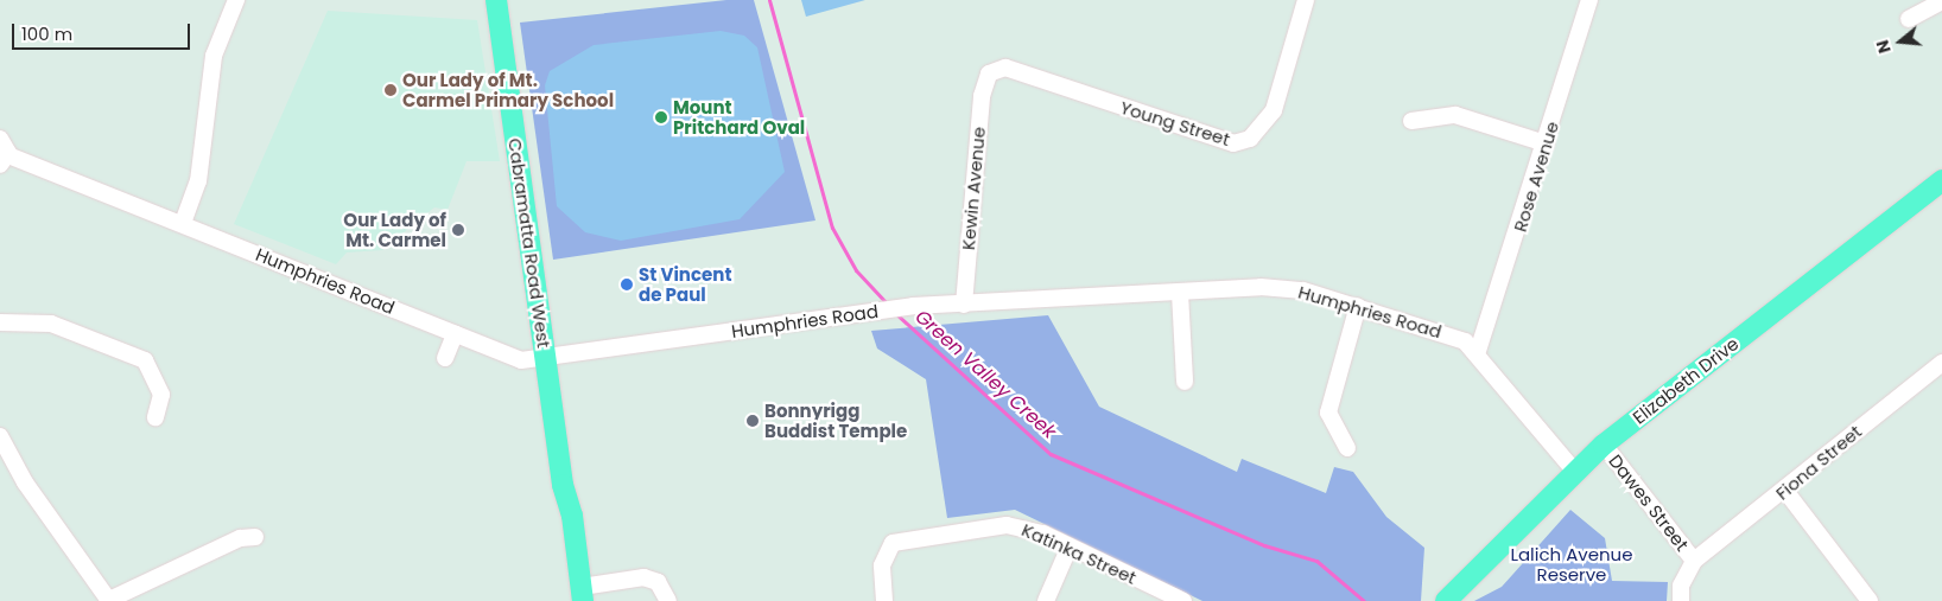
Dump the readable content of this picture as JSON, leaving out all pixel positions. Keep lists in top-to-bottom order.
{
  "streets": {
    "main road": ["Cabramatta Road West", "Elizabeth Drive"],
    "street": [
      "Young Street",
      "Rose Avenue",
      "Kewin Avenue",
      "Humphries Road",
      "Fiona Street",
      "Dawes Street",
      "Katinka Street"
    ]
  },
  "crossings": [
    ["Young Street", "Kewin Avenue"],
    ["Rose Avenue", "Humphries Road"],
    ["Kewin Avenue", "Humphries Road"],
    ["Cabramatta Road West", "Humphries Road"],
    ["Humphries Road", "Elizabeth Drive"],
    ["Elizabeth Drive", "Dawes Street"],
    ["Fiona Street", "Dawes Street"]
  ],
  "water": ["Green Valley Creek"],
  "parks": ["Lalich Avenue Reserve"],
  "places": [
    "Our Lady of Mt. Carmel Primary School",
    "Mount Pritchard Oval",
    "Our Lady of Mt. Carmel",
    "St Vincent de Paul",
    "Bonnyrigg Buddist Temple"
  ],
  "scale_bar": "100 m",
  "north": "left"
}
